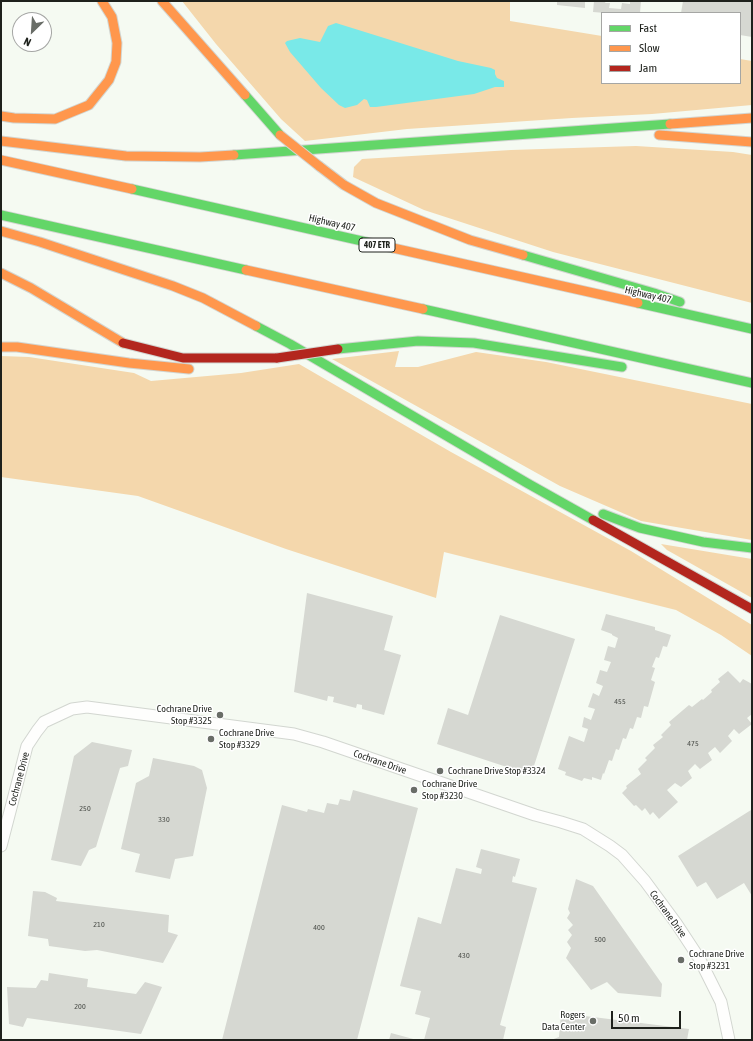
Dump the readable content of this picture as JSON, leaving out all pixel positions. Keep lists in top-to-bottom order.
{
  "streets": {
    "highway": ["Highway 407", "407 ETR"],
    "street": ["Cochrane Drive"]
  },
  "places": [
    "Cochrane Drive Stop #3325",
    "Cochrane Drive Stop #3329",
    "Cochrane Drive Stop #3324",
    "Cochrane Drive Stop #3230",
    "Cochrane Drive Stop #3231",
    "Rogers Data Center"
  ],
  "house_numbers": [
    "455",
    "475",
    "250",
    "330",
    "210",
    "400",
    "500",
    "430",
    "200"
  ],
  "legend": ["Fast", "Slow", "Jam"],
  "scale_bar": "50 m",
  "north": "bottom left"
}
